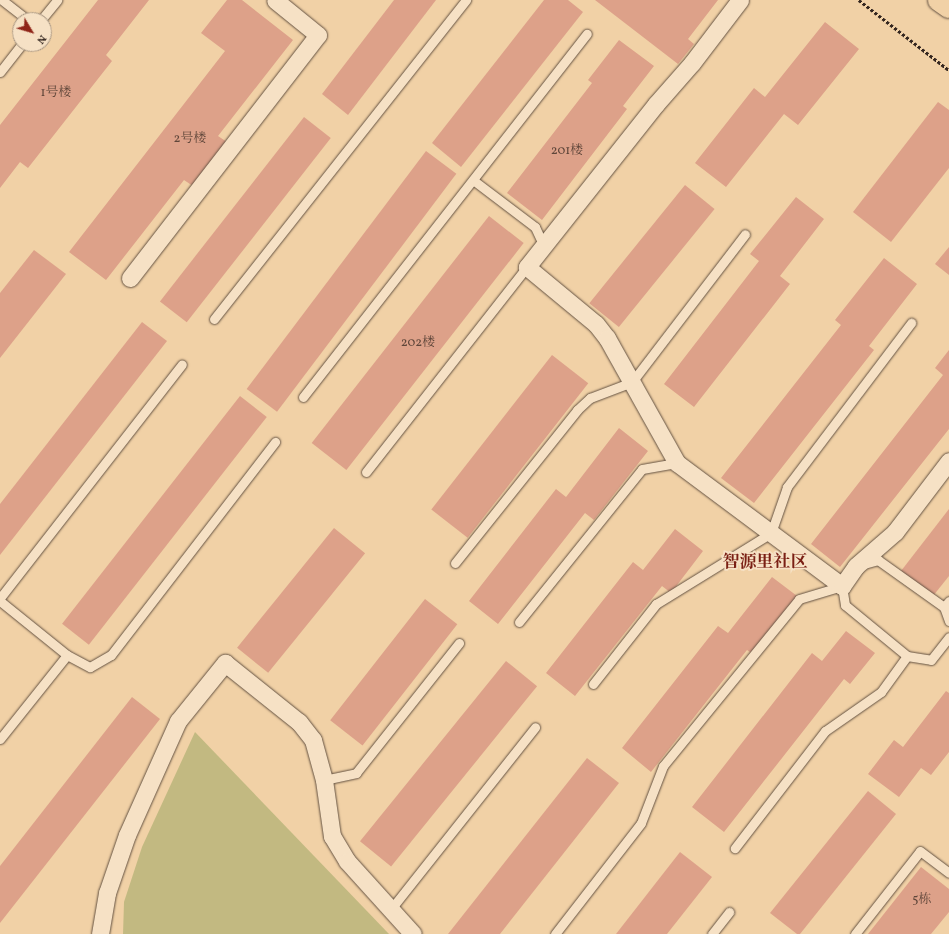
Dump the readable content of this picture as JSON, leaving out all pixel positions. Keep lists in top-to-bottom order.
{
  "districts": ["智源里社区"],
  "house_numbers": [
    "1号楼",
    "2号楼",
    "201楼",
    "202楼",
    "5栋"
  ],
  "north": "bottom right"
}
